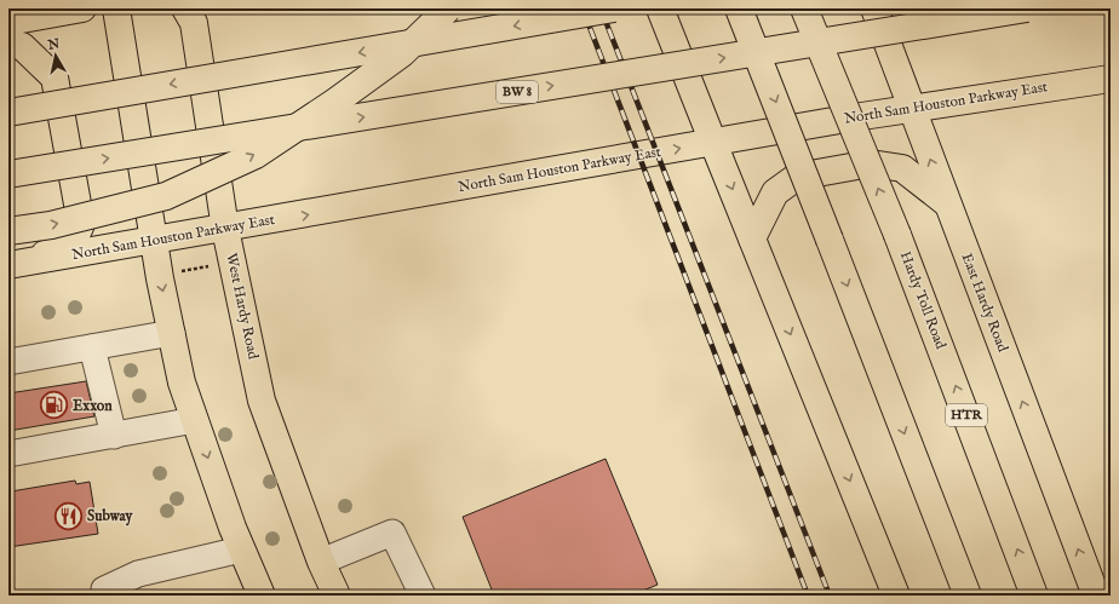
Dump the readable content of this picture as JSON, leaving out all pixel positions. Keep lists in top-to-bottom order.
{
  "streets": {
    "main road": [
      "BW 8",
      "North Sam Houston Parkway East",
      "Hardy Toll Road",
      "East Hardy Road",
      "West Hardy Road",
      "HTR"
    ]
  },
  "crossings": [
    ["North Sam Houston Parkway East", "East Hardy Road"],
    ["North Sam Houston Parkway East", "West Hardy Road"]
  ],
  "places": {
    "fuel station": ["Exxon"],
    "restaurant": ["Subway"]
  },
  "north": "top"
}
